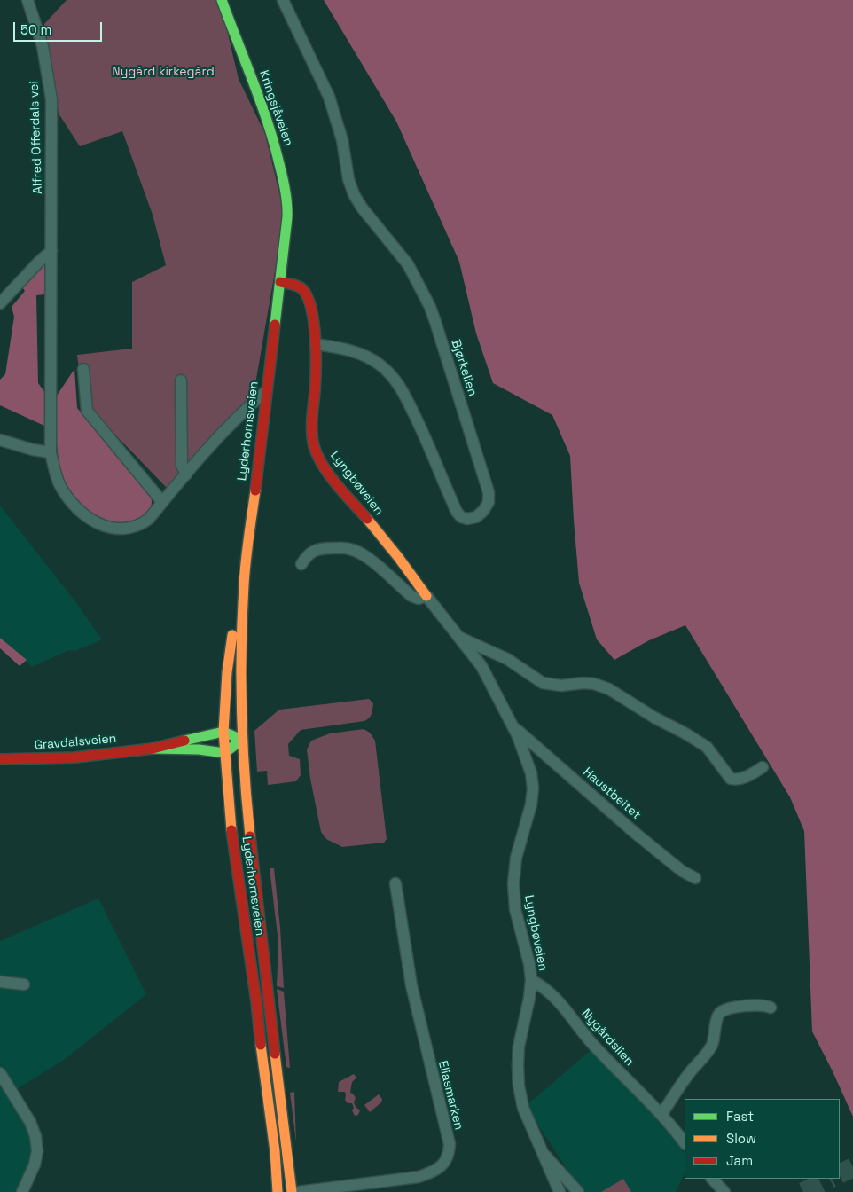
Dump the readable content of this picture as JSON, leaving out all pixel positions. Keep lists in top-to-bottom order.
{
  "streets": {
    "main road": [
      "Kringsjåveien",
      "Lyderhornsveien",
      "Lyngbøveien",
      "Gravdalsveien"
    ],
    "street": [
      "Alfred Offerdals vei",
      "Bjørkelien",
      "Haustbeitet",
      "Nygårdslien",
      "Eliasmarken"
    ]
  },
  "crossings": [
    ["Kringsjåveien", "Lyderhornsveien"],
    ["Kringsjåveien", "Lyngbøveien"],
    ["Alfred Offerdals vei", "Lyderhornsveien"],
    ["Bjørkelien", "Lyngbøveien"],
    ["Lyderhornsveien", "Lyngbøveien"],
    ["Lyderhornsveien", "Gravdalsveien"],
    ["Lyngbøveien", "Haustbeitet"],
    ["Lyngbøveien", "Nygårdslien"]
  ],
  "parks": ["Nygård kirkegård"],
  "legend": ["Fast", "Slow", "Jam"],
  "scale_bar": "50 m"
}
